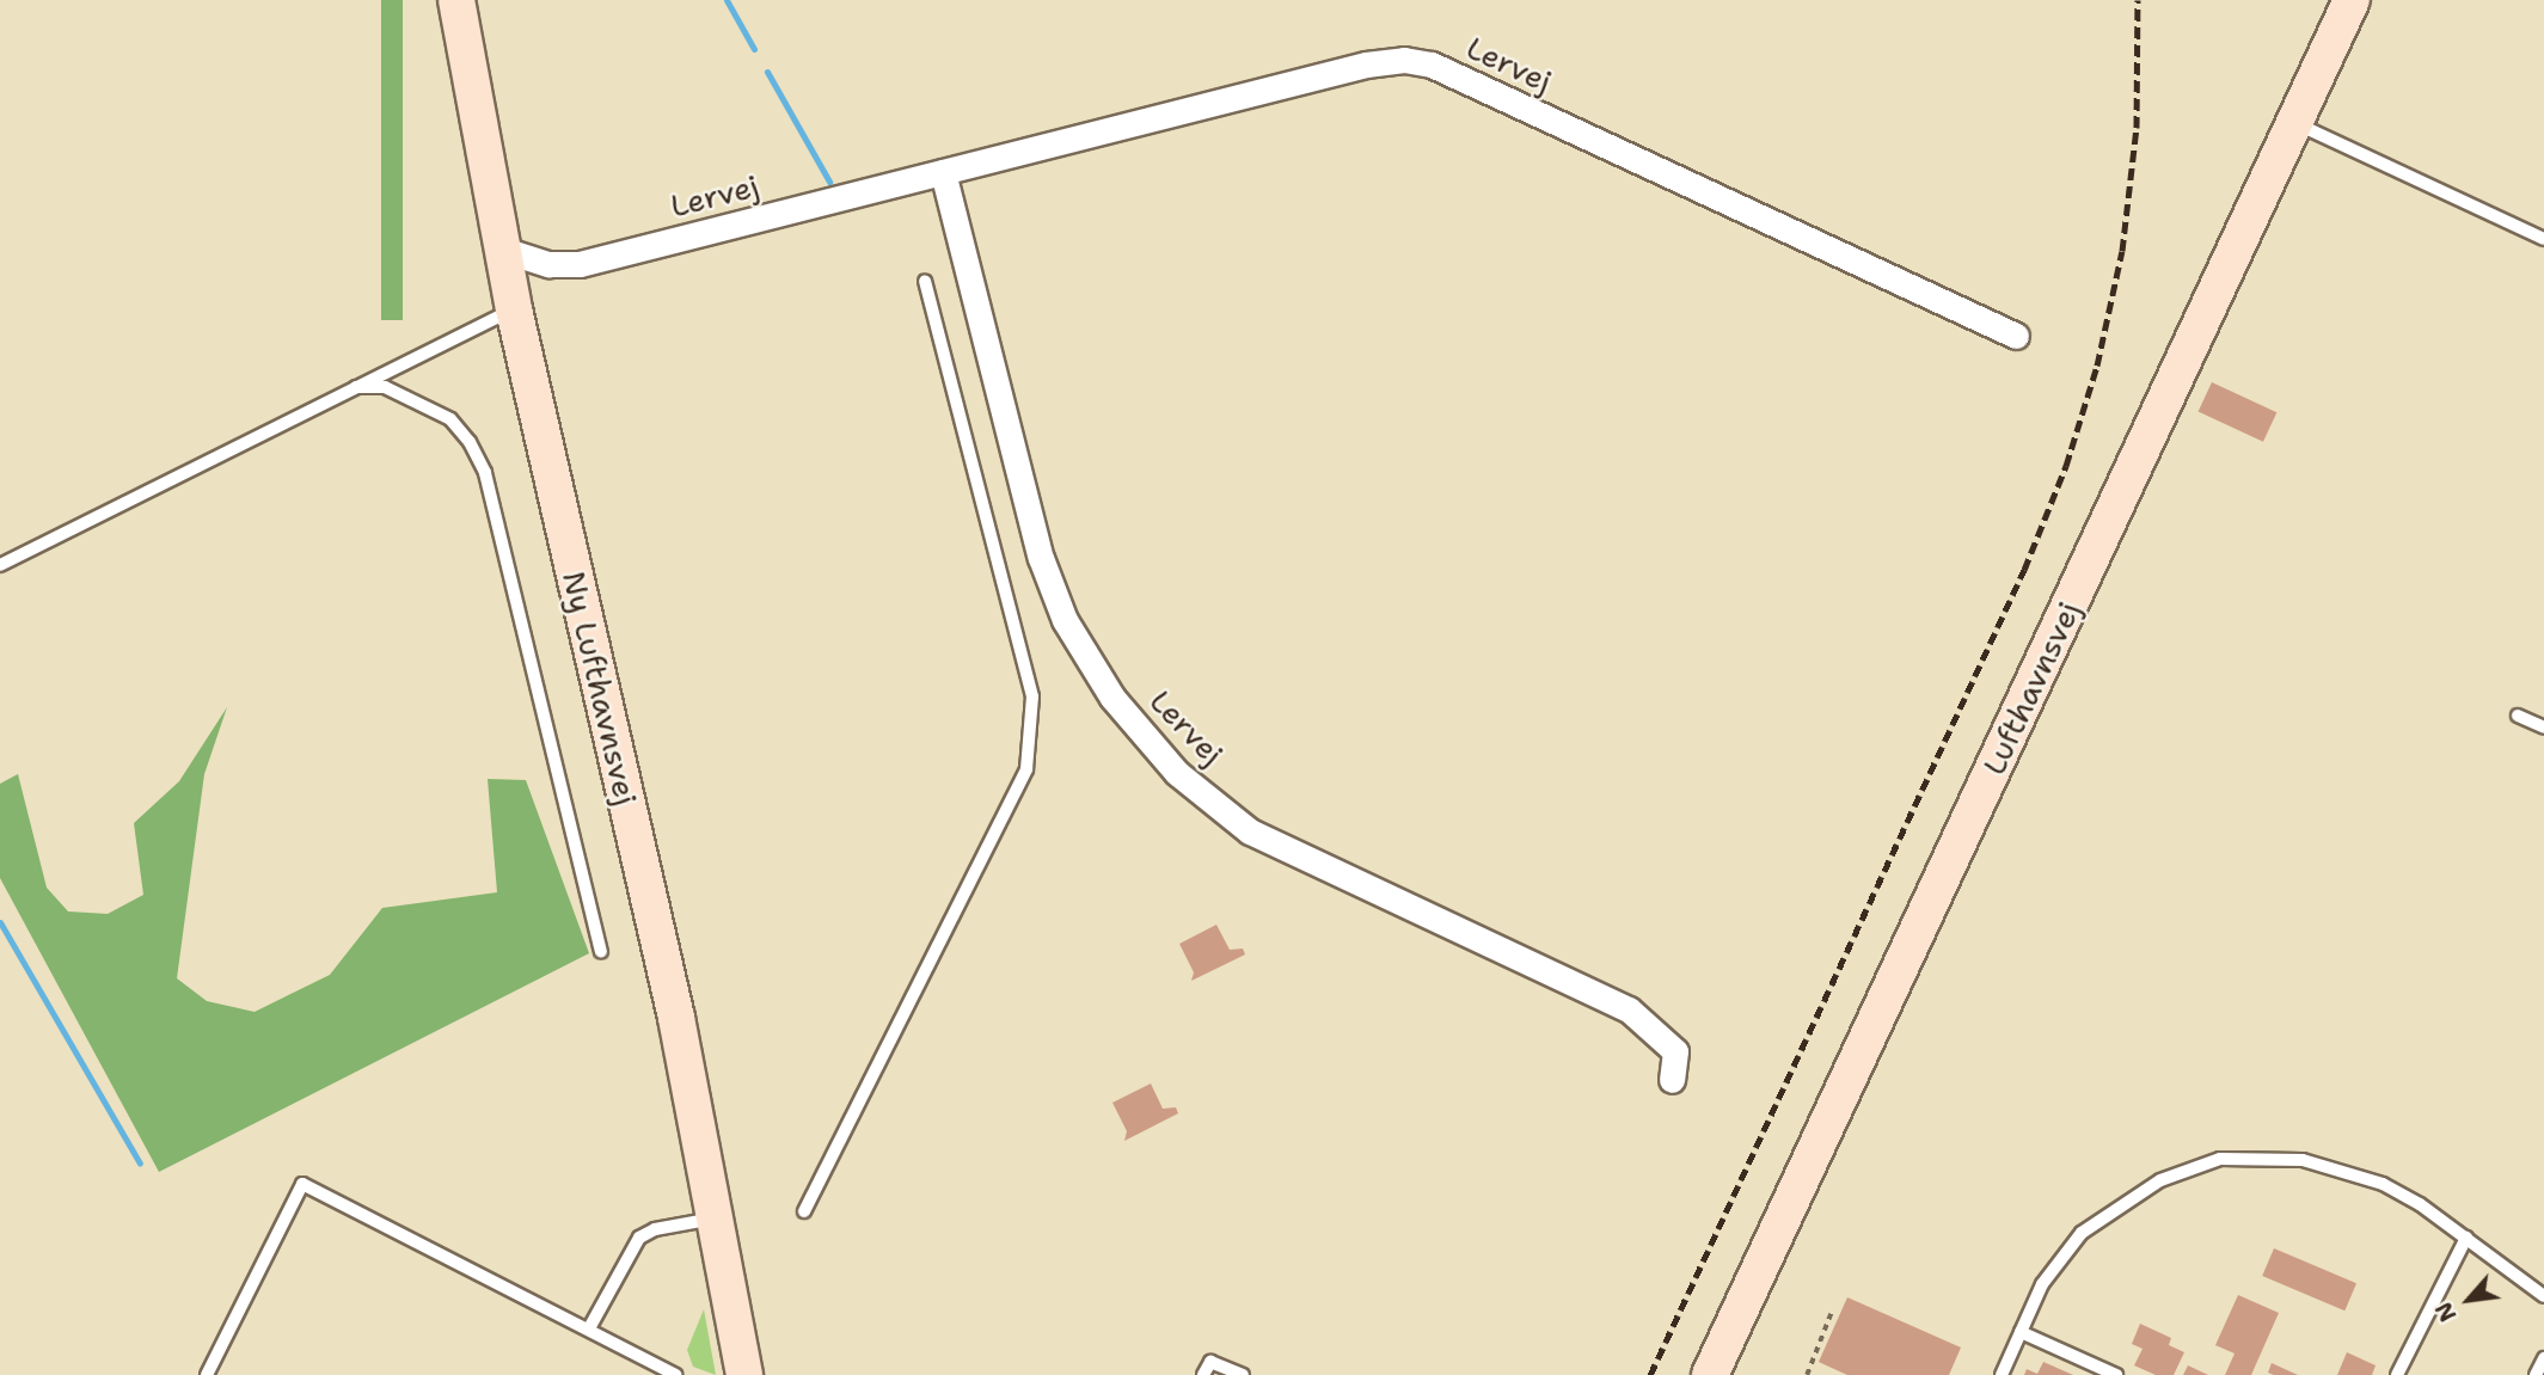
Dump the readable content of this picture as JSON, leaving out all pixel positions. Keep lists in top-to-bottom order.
{
  "streets": {
    "street": ["Lervej", "Ny Lufthavnsvej", "Lufthavnsvej"]
  },
  "crossings": [
    ["Lervej", "Ny Lufthavnsvej"]
  ],
  "north": "bottom left"
}
